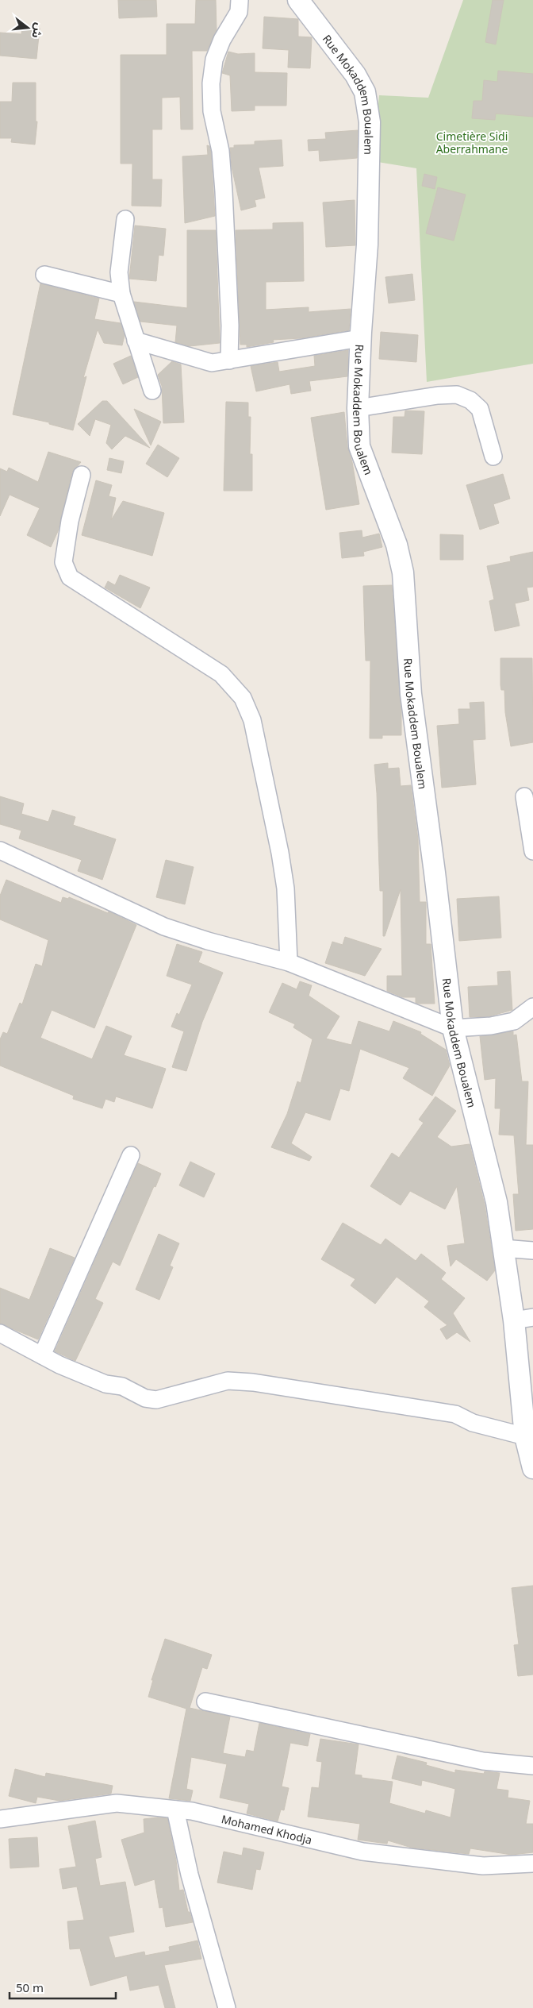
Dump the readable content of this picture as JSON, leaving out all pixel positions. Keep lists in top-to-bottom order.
{
  "streets": {
    "street": ["Rue Mokaddem Boualem", "Mohamed Khodja"]
  },
  "parks": ["Cimetière Sidi Aberrahmane"],
  "scale_bar": "50 m",
  "north": "right"
}
